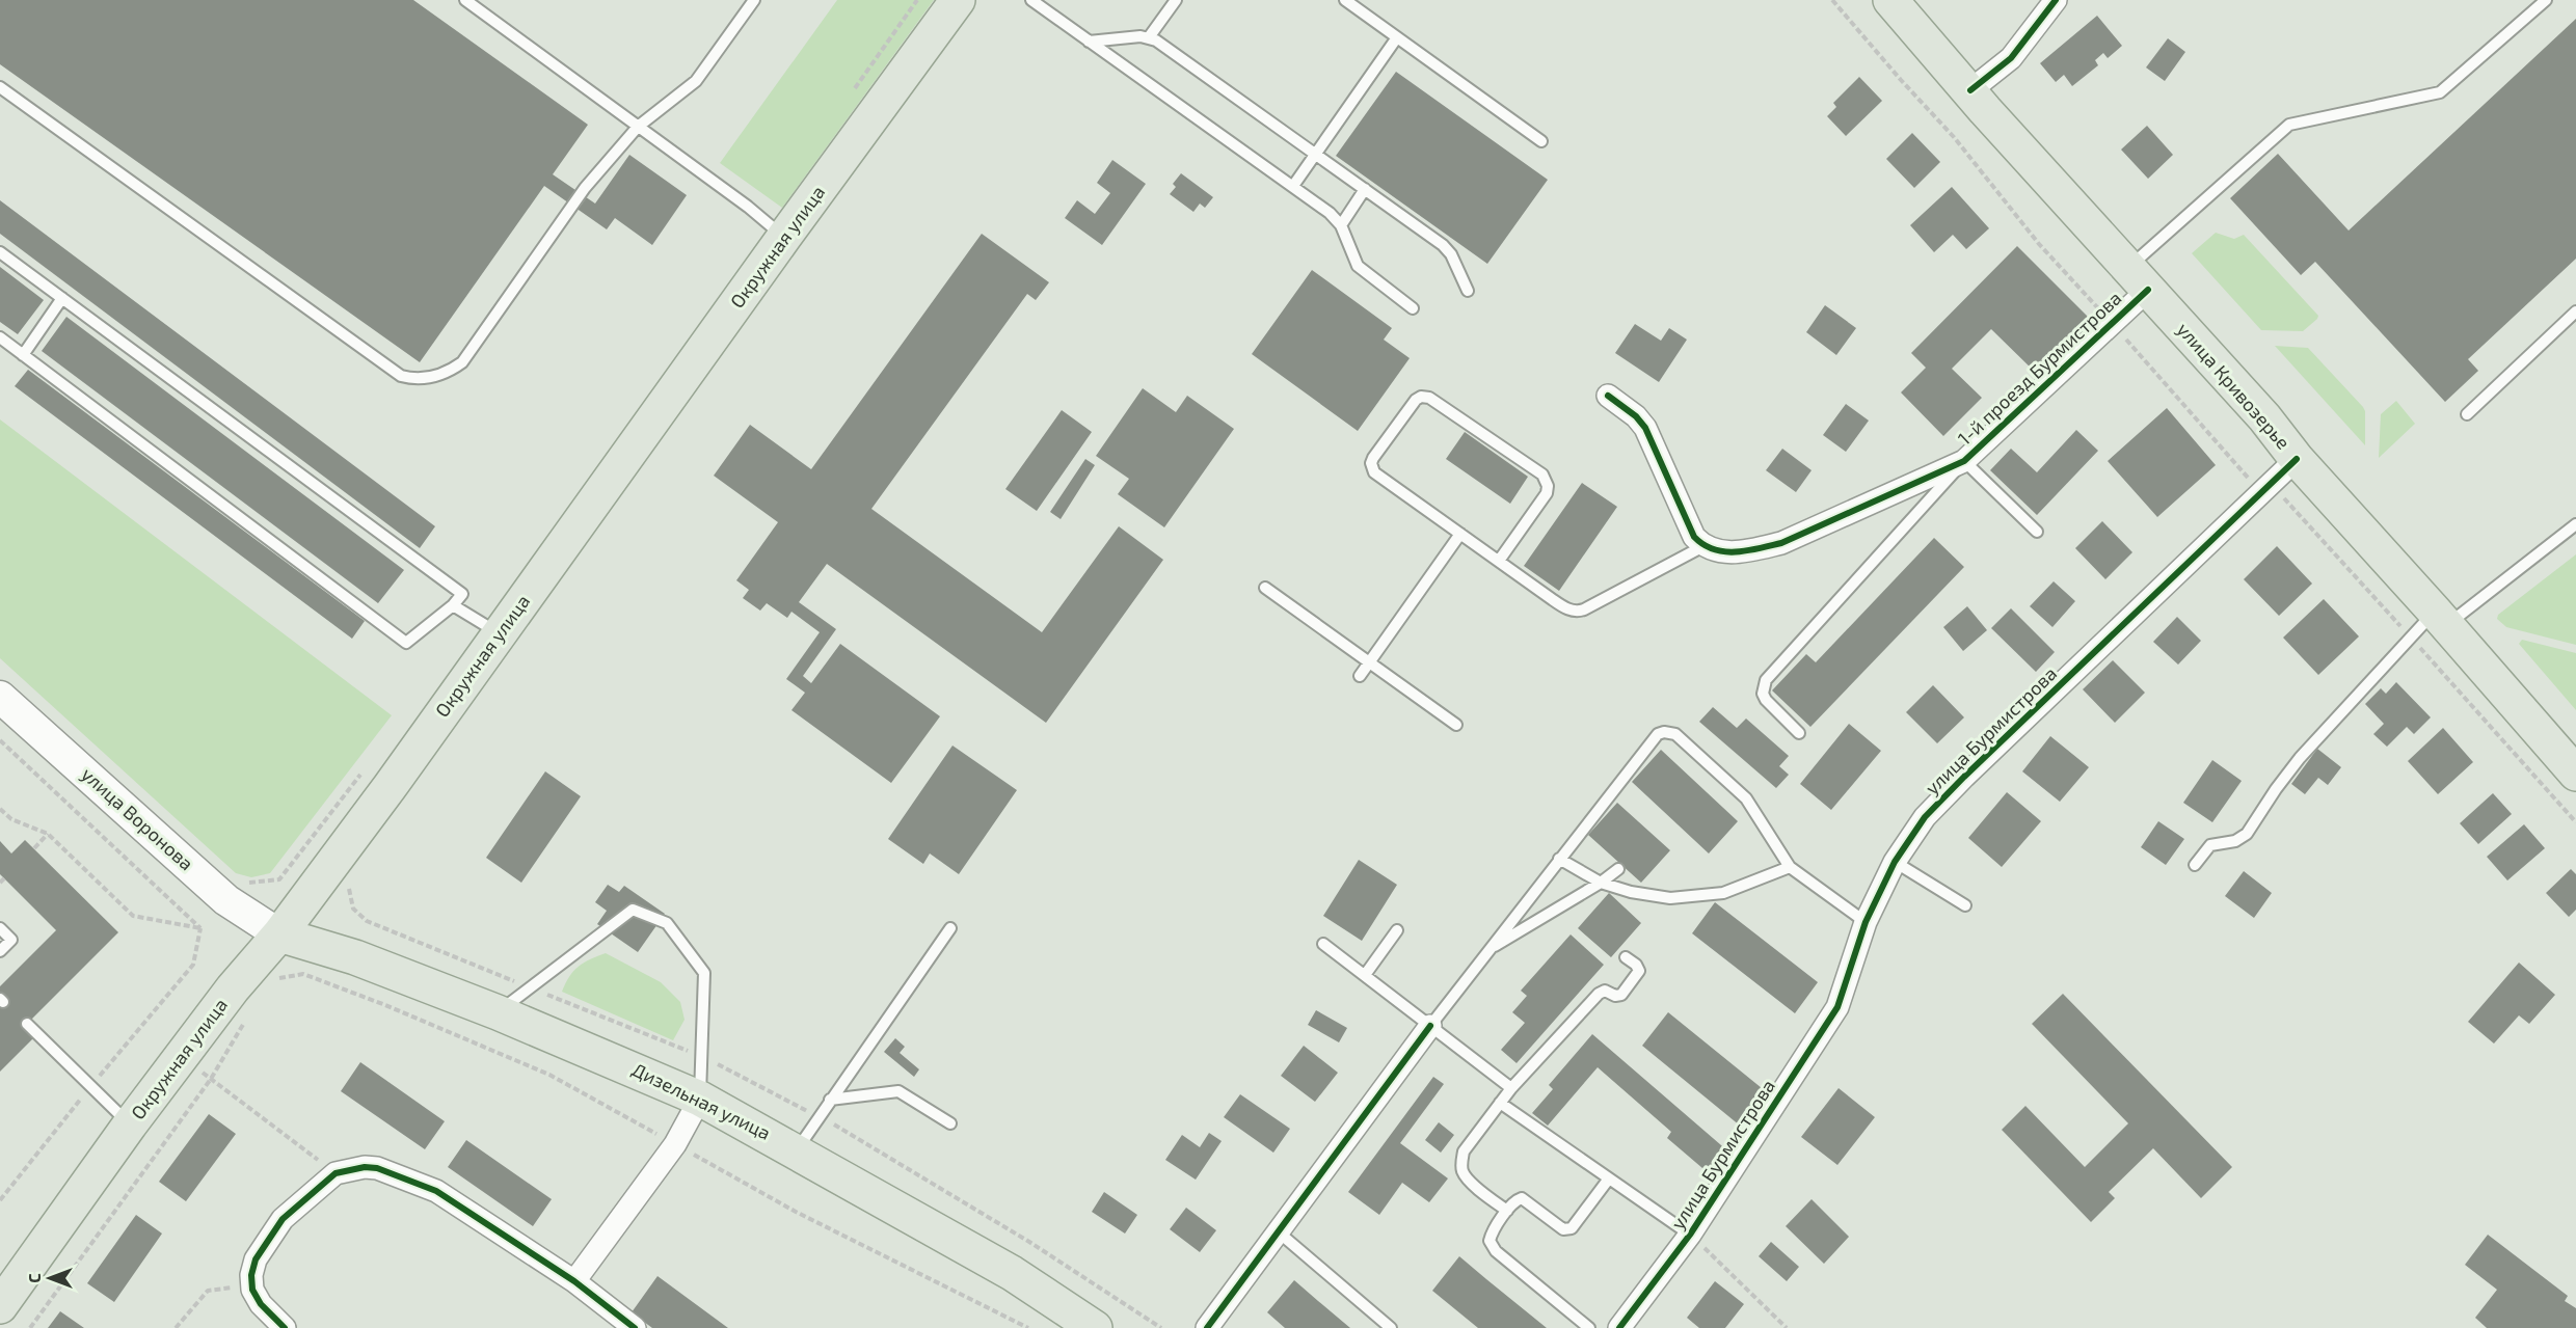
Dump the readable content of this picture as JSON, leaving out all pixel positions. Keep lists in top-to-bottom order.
{
  "streets": {
    "main road": [
      "Окружная улица",
      "улица Кривозерье",
      "улица Воронова",
      "Дизельная улица"
    ],
    "street": ["1-й проезд Бурмистрова", "улица Бурмистрова"]
  },
  "crossings": [
    ["Окружная улица", "улица Воронова"],
    ["Окружная улица", "Дизельная улица"],
    ["1-й проезд Бурмистрова", "улица Кривозерье"],
    ["улица Кривозерье", "улица Бурмистрова"],
    ["улица Воронова", "Дизельная улица"]
  ],
  "north": "left"
}
